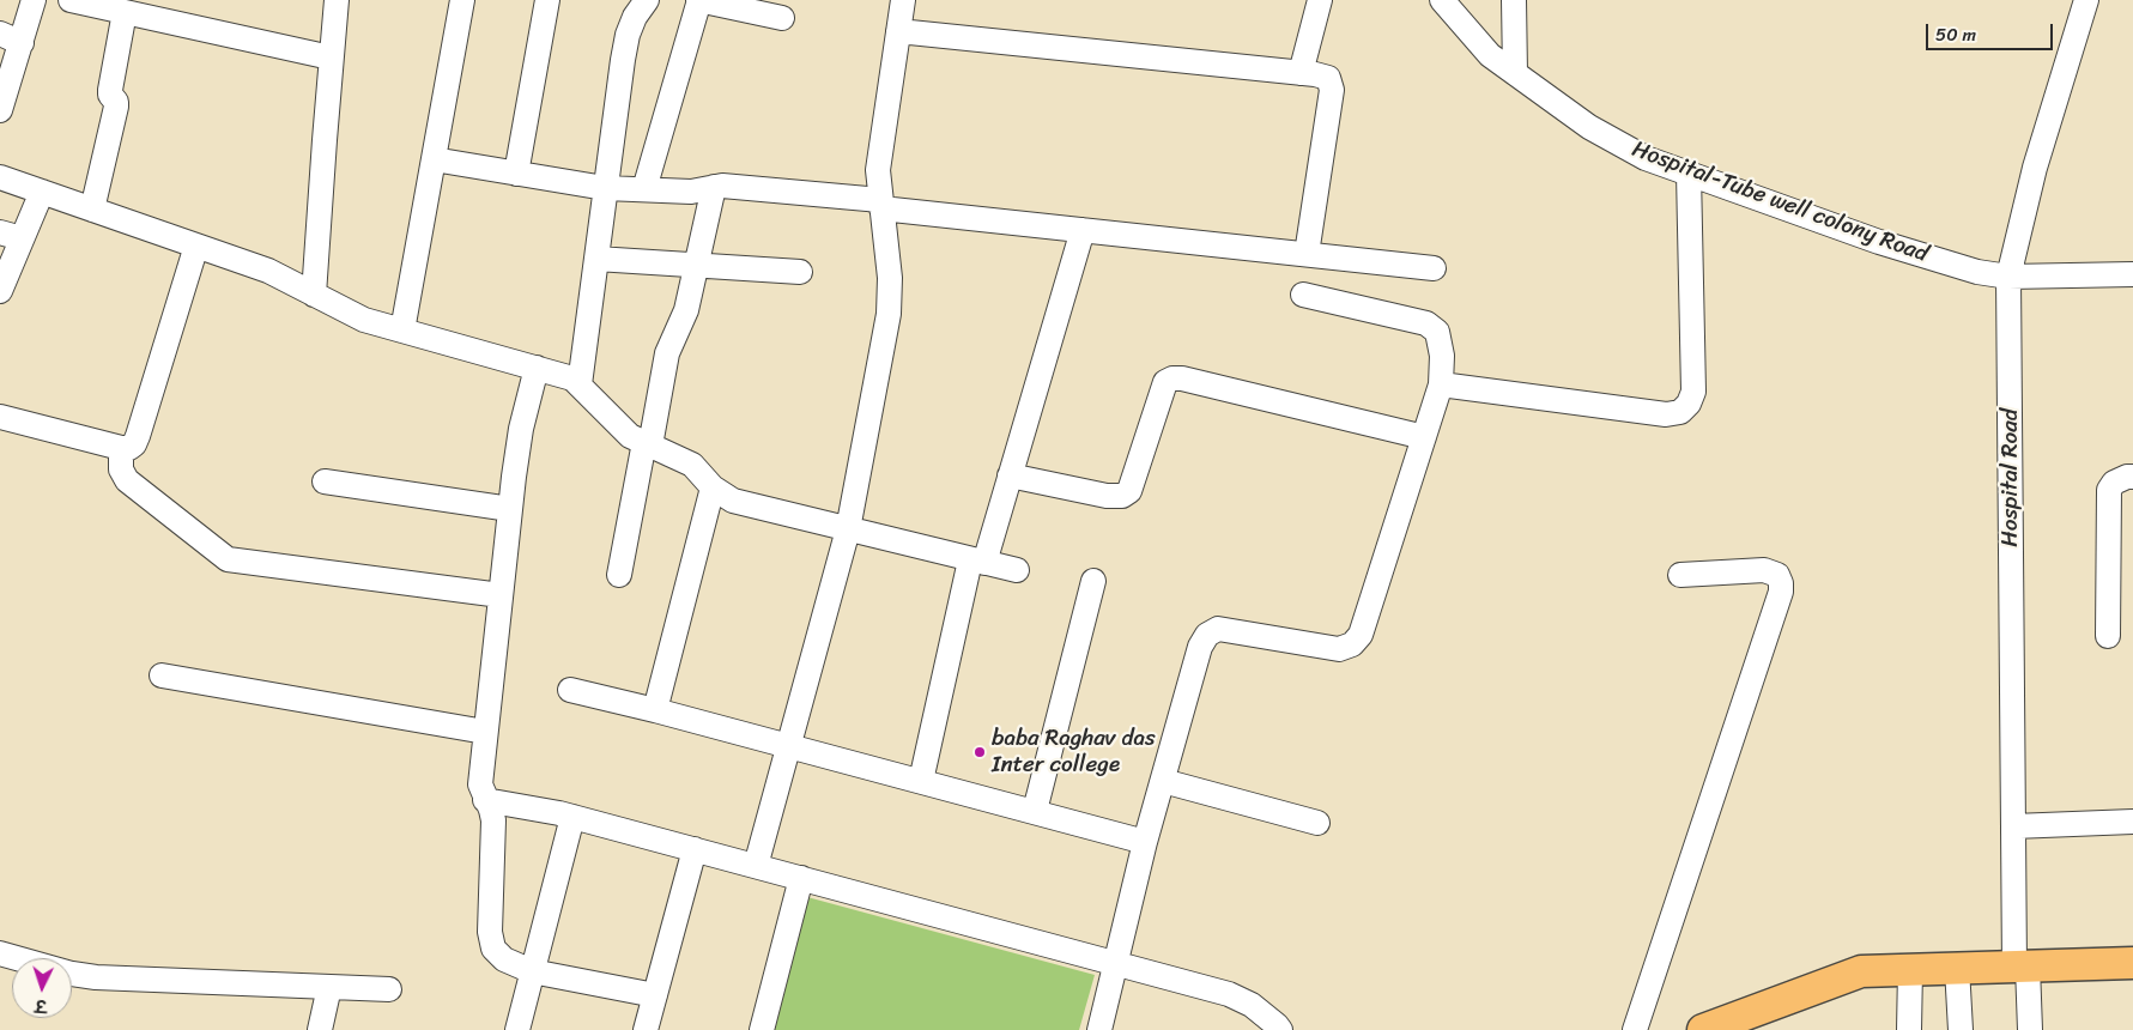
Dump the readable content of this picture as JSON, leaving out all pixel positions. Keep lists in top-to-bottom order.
{
  "streets": {
    "street": ["Hospital-Tube well colony Road", "Hospital Road"]
  },
  "crossings": [
    ["Hospital-Tube well colony Road", "Hospital Road"]
  ],
  "places": ["baba Raghav das Inter college"],
  "scale_bar": "50 m",
  "north": "bottom"
}
